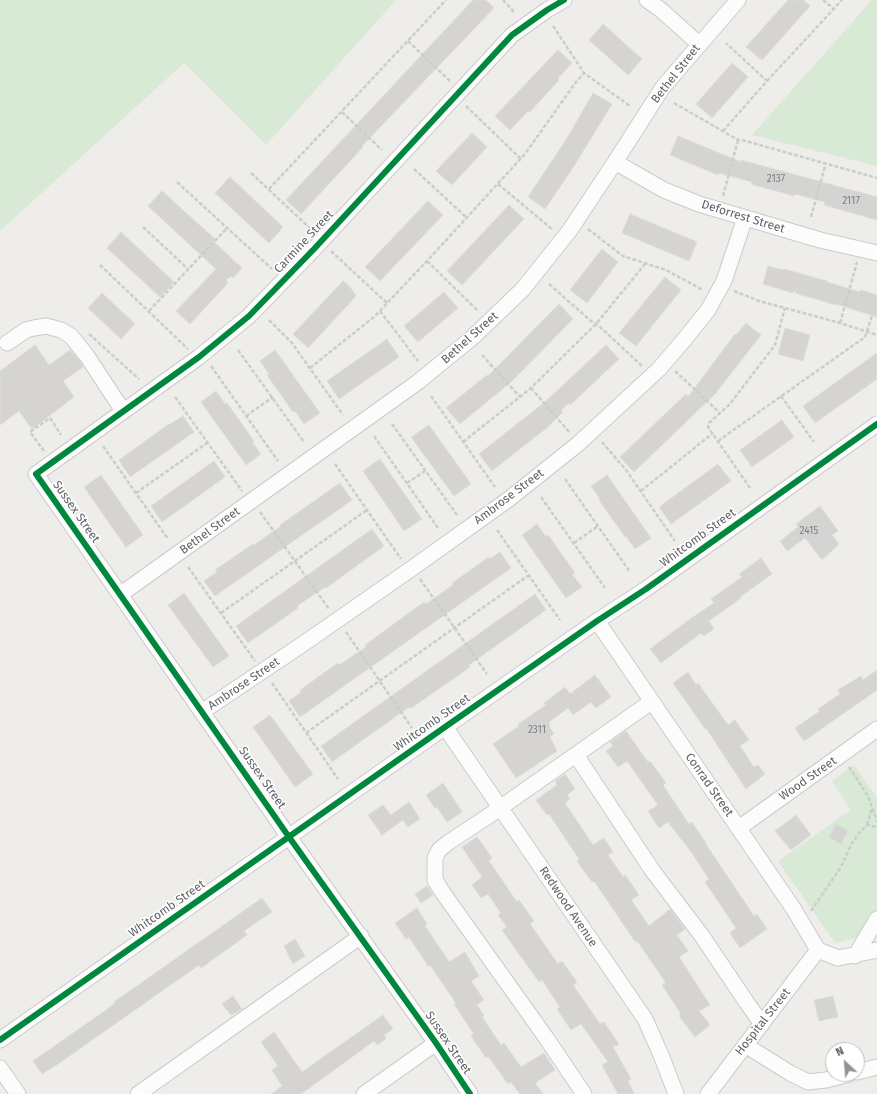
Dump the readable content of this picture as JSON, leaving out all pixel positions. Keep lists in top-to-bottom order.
{
  "streets": {
    "street": [
      "Bethel Street",
      "Deforrest Street",
      "Carmine Street",
      "Ambrose Street",
      "Sussex Street",
      "Whitcomb Street",
      "Wood Street",
      "Conrad Street",
      "Redwood Avenue",
      "Hospital Street"
    ]
  },
  "crossings": [
    ["Bethel Street", "Deforrest Street"],
    ["Bethel Street", "Sussex Street"],
    ["Deforrest Street", "Ambrose Street"],
    ["Carmine Street", "Sussex Street"],
    ["Ambrose Street", "Sussex Street"],
    ["Sussex Street", "Whitcomb Street"],
    ["Whitcomb Street", "Conrad Street"],
    ["Whitcomb Street", "Redwood Avenue"],
    ["Wood Street", "Conrad Street"],
    ["Conrad Street", "Hospital Street"]
  ],
  "house_numbers": [
    "2137",
    "2117",
    "2415",
    "2311"
  ],
  "north": "top left"
}
